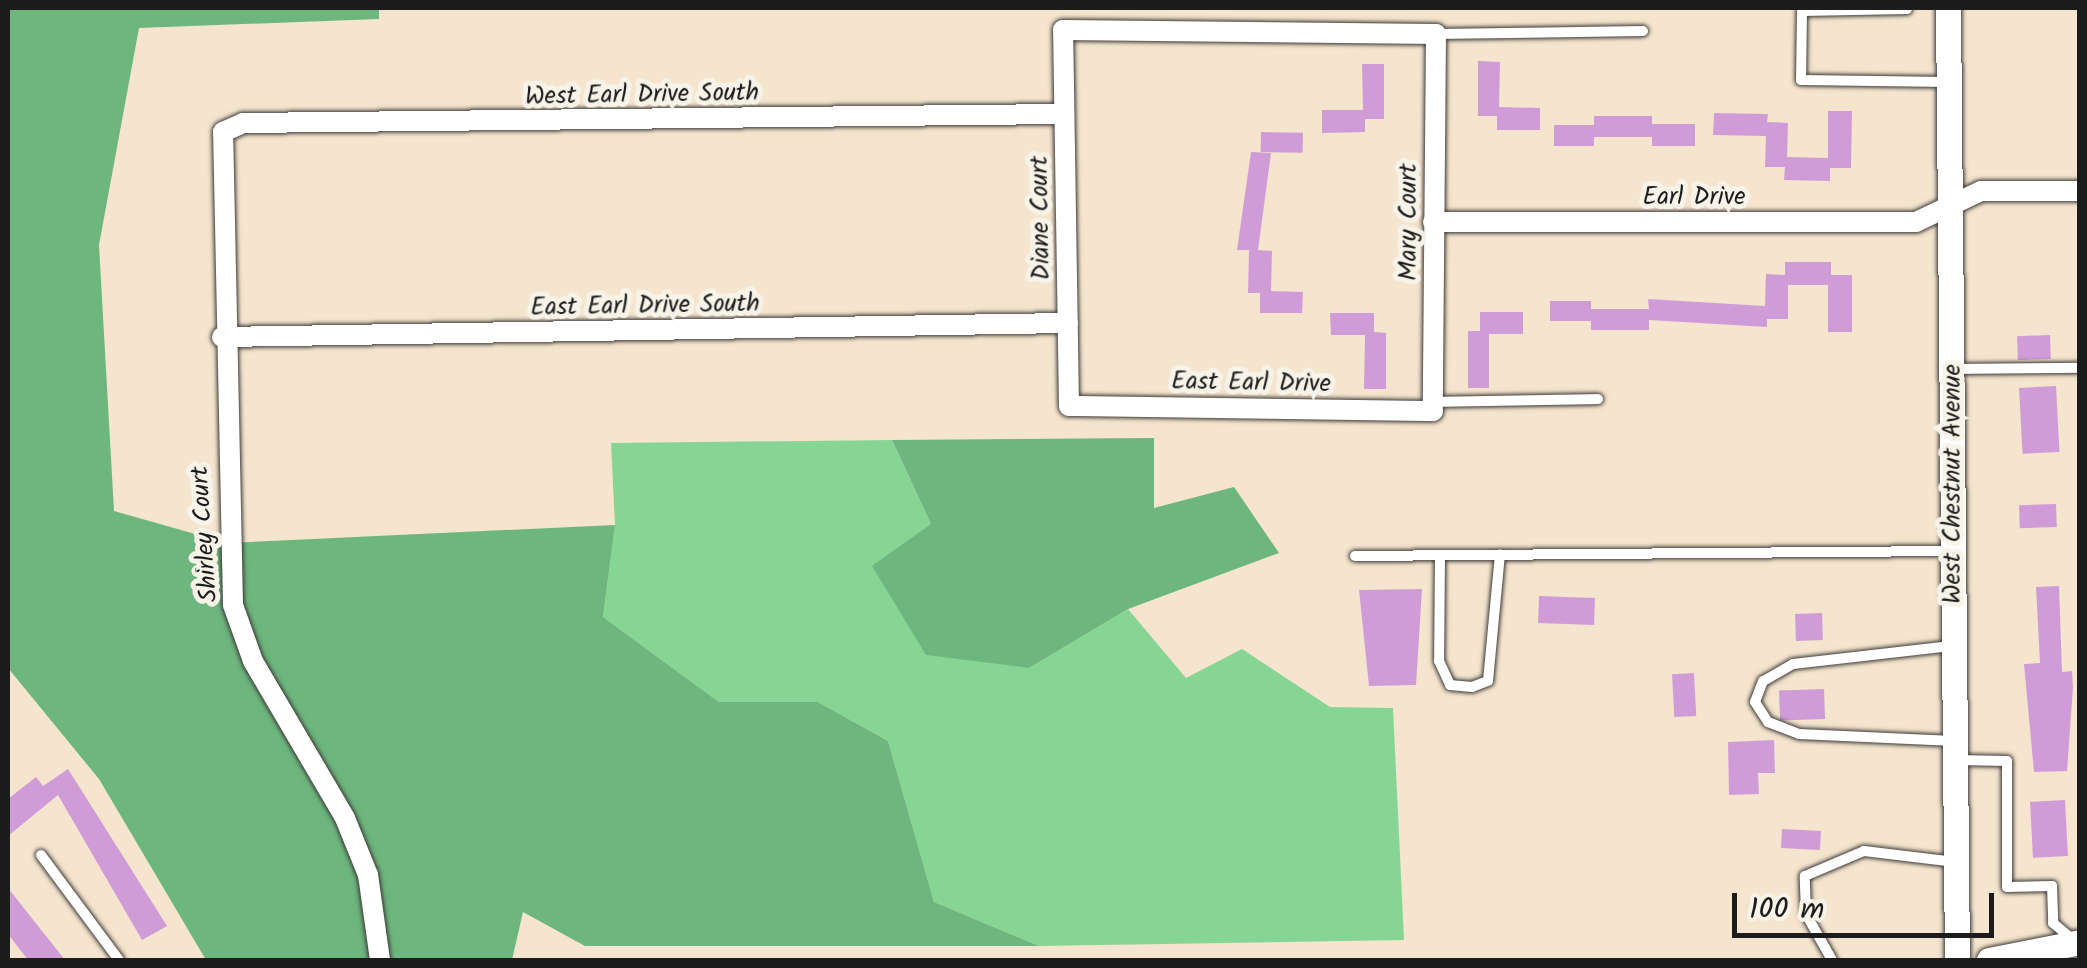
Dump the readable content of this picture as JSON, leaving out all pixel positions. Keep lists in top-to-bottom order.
{
  "streets": {
    "street": [
      "West Earl Drive South",
      "Earl Drive",
      "Diane Court",
      "Mary Court",
      "East Earl Drive South",
      "East Earl Drive",
      "West Chestnut Avenue",
      "Shirley Court"
    ]
  },
  "crossings": [
    ["West Earl Drive South", "Diane Court"],
    ["West Earl Drive South", "Shirley Court"],
    ["Earl Drive", "Mary Court"],
    ["Earl Drive", "West Chestnut Avenue"],
    ["Diane Court", "Mary Court"],
    ["Diane Court", "East Earl Drive South"],
    ["Diane Court", "East Earl Drive"],
    ["Mary Court", "East Earl Drive"],
    ["East Earl Drive South", "Shirley Court"]
  ],
  "scale_bar": "100 m"
}
